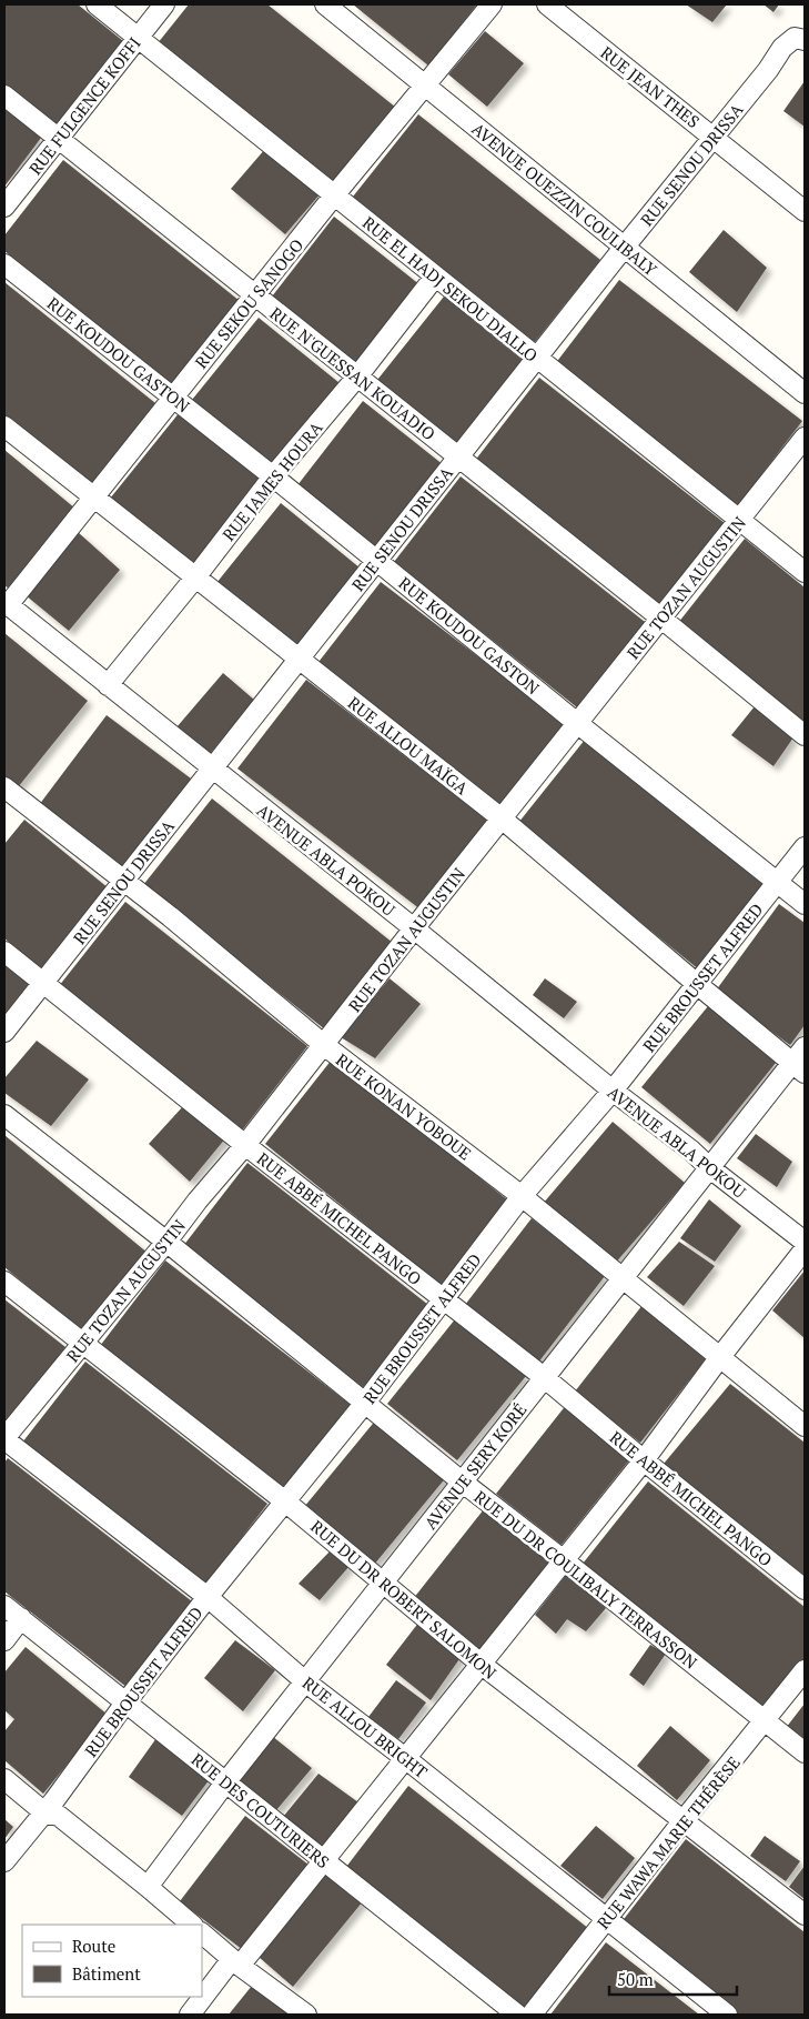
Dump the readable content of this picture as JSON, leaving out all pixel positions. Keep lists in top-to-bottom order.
{
  "streets": {
    "street": [
      "RUE JEAN THES",
      "RUE FULGENCE KOFFI",
      "RUE SENOU DRISSA",
      "AVENUE OUEZZIN COULIBALY",
      "RUE EL HADJ SEKOU DIALLO",
      "RUE SEKOU SANOGO",
      "RUE KOUDOU GASTON",
      "RUE N'GUESSAN KOUADIO",
      "RUE JAMES HOURA",
      "RUE TOZAN AUGUSTIN",
      "RUE ALLOU MAÏGA",
      "AVENUE ABLA POKOU",
      "RUE BROUSSET ALFRED",
      "RUE KONAN YOBOUE",
      "RUE ABBÉ MICHEL PANGO",
      "AVENUE SERY KORÉ",
      "RUE DU DR COULIBALY TERRASSON",
      "RUE DU DR ROBERT SALOMON",
      "RUE ALLOU BRIGHT",
      "RUE DES COUTURIERS",
      "RUE WAWA MARIE THÉRÈSE"
    ]
  },
  "crossings": [
    ["RUE JEAN THES", "RUE SENOU DRISSA"],
    ["RUE FULGENCE KOFFI", "RUE EL HADJ SEKOU DIALLO"],
    ["RUE FULGENCE KOFFI", "RUE N'GUESSAN KOUADIO"],
    ["RUE SENOU DRISSA", "AVENUE OUEZZIN COULIBALY"],
    ["RUE SENOU DRISSA", "RUE EL HADJ SEKOU DIALLO"],
    ["RUE SENOU DRISSA", "RUE KOUDOU GASTON"],
    ["RUE SENOU DRISSA", "RUE N'GUESSAN KOUADIO"],
    ["RUE SENOU DRISSA", "RUE ALLOU MAÏGA"],
    ["RUE SENOU DRISSA", "AVENUE ABLA POKOU"],
    ["RUE SENOU DRISSA", "RUE KONAN YOBOUE"],
    ["RUE SENOU DRISSA", "RUE ABBÉ MICHEL PANGO"],
    ["AVENUE OUEZZIN COULIBALY", "RUE SEKOU SANOGO"],
    ["RUE EL HADJ SEKOU DIALLO", "RUE SEKOU SANOGO"],
    ["RUE EL HADJ SEKOU DIALLO", "RUE JAMES HOURA"],
    ["RUE EL HADJ SEKOU DIALLO", "RUE TOZAN AUGUSTIN"],
    ["RUE SEKOU SANOGO", "RUE KOUDOU GASTON"],
    ["RUE SEKOU SANOGO", "RUE N'GUESSAN KOUADIO"],
    ["RUE SEKOU SANOGO", "RUE ALLOU MAÏGA"],
    ["RUE SEKOU SANOGO", "AVENUE ABLA POKOU"],
    ["RUE KOUDOU GASTON", "RUE JAMES HOURA"],
    ["RUE KOUDOU GASTON", "RUE TOZAN AUGUSTIN"],
    ["RUE KOUDOU GASTON", "RUE BROUSSET ALFRED"],
    ["RUE N'GUESSAN KOUADIO", "RUE JAMES HOURA"],
    ["RUE N'GUESSAN KOUADIO", "RUE TOZAN AUGUSTIN"],
    ["RUE JAMES HOURA", "RUE ALLOU MAÏGA"],
    ["RUE JAMES HOURA", "AVENUE ABLA POKOU"],
    ["RUE TOZAN AUGUSTIN", "RUE ALLOU MAÏGA"],
    ["RUE TOZAN AUGUSTIN", "AVENUE ABLA POKOU"],
    ["RUE TOZAN AUGUSTIN", "RUE KONAN YOBOUE"],
    ["RUE TOZAN AUGUSTIN", "RUE ABBÉ MICHEL PANGO"],
    ["RUE TOZAN AUGUSTIN", "RUE DU DR COULIBALY TERRASSON"],
    ["RUE TOZAN AUGUSTIN", "RUE DU DR ROBERT SALOMON"],
    ["RUE TOZAN AUGUSTIN", "RUE ALLOU BRIGHT"],
    ["RUE ALLOU MAÏGA", "RUE BROUSSET ALFRED"],
    ["RUE ALLOU MAÏGA", "AVENUE SERY KORÉ"],
    ["AVENUE ABLA POKOU", "RUE BROUSSET ALFRED"],
    ["AVENUE ABLA POKOU", "AVENUE SERY KORÉ"],
    ["RUE BROUSSET ALFRED", "RUE KONAN YOBOUE"],
    ["RUE BROUSSET ALFRED", "RUE ABBÉ MICHEL PANGO"],
    ["RUE BROUSSET ALFRED", "RUE DU DR COULIBALY TERRASSON"],
    ["RUE BROUSSET ALFRED", "RUE DU DR ROBERT SALOMON"],
    ["RUE BROUSSET ALFRED", "RUE ALLOU BRIGHT"],
    ["RUE BROUSSET ALFRED", "RUE DES COUTURIERS"],
    ["RUE KONAN YOBOUE", "AVENUE SERY KORÉ"],
    ["RUE ABBÉ MICHEL PANGO", "AVENUE SERY KORÉ"],
    ["AVENUE SERY KORÉ", "RUE DU DR COULIBALY TERRASSON"],
    ["AVENUE SERY KORÉ", "RUE DU DR ROBERT SALOMON"],
    ["AVENUE SERY KORÉ", "RUE ALLOU BRIGHT"],
    ["AVENUE SERY KORÉ", "RUE DES COUTURIERS"],
    ["RUE DU DR COULIBALY TERRASSON", "RUE WAWA MARIE THÉRÈSE"],
    ["RUE DU DR ROBERT SALOMON", "RUE WAWA MARIE THÉRÈSE"],
    ["RUE ALLOU BRIGHT", "RUE WAWA MARIE THÉRÈSE"]
  ],
  "legend": ["Route", "Bâtiment"],
  "scale_bar": "50 m"
}
